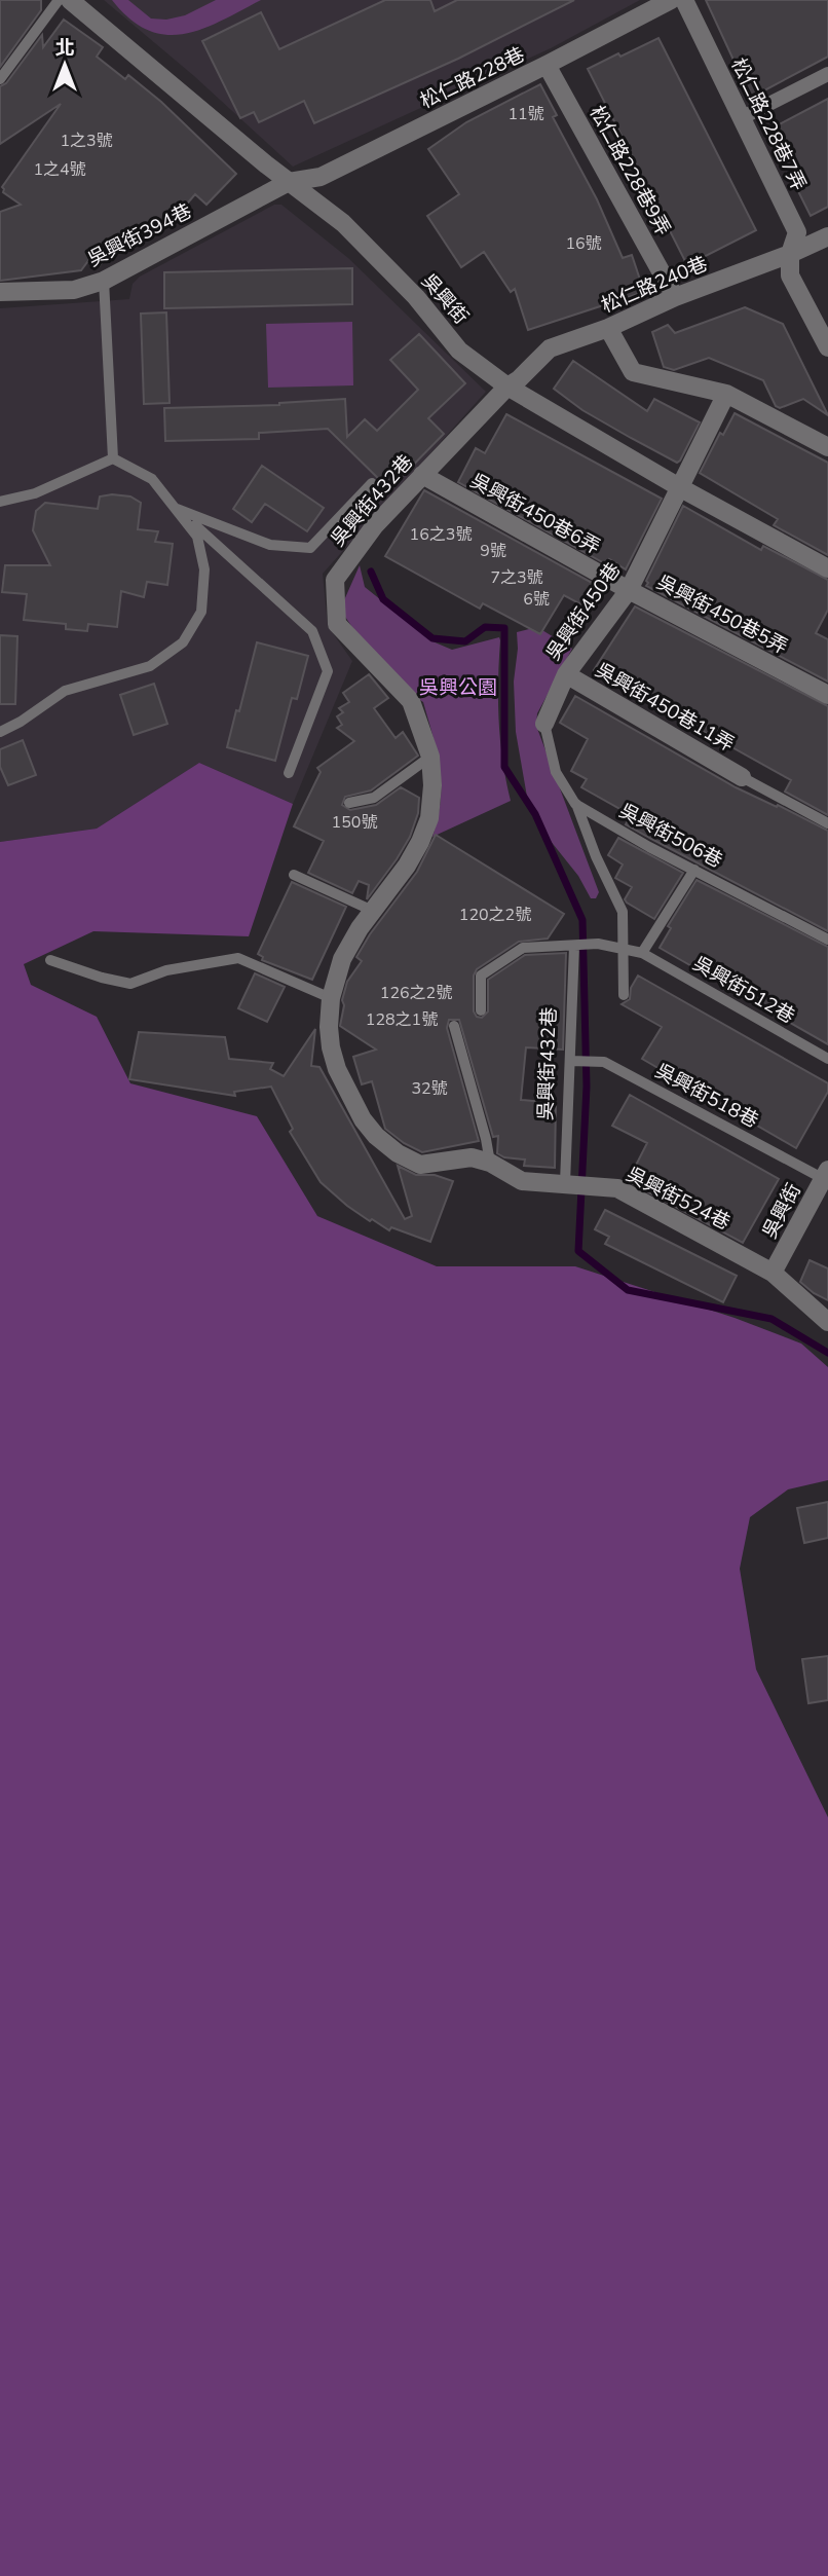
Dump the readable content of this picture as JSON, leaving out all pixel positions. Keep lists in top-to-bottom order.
{
  "streets": {
    "street": [
      "松仁路228巷",
      "松仁路228巷7弄",
      "松仁路228巷9弄",
      "吳興街394巷",
      "松仁路240巷",
      "吳興街",
      "吳興街432巷",
      "吳興街450巷6弄",
      "吳興街450巷",
      "吳興街450巷5弄",
      "吳興街450巷11弄",
      "吳興街524巷"
    ],
    "lane": ["吳興街506巷", "吳興街512巷", "吳興街518巷"]
  },
  "crossings": [
    ["松仁路228巷", "松仁路228巷9弄"],
    ["松仁路228巷", "吳興街394巷"],
    ["松仁路228巷", "吳興街"],
    ["松仁路228巷7弄", "松仁路240巷"],
    ["松仁路228巷9弄", "松仁路240巷"],
    ["吳興街394巷", "吳興街"],
    ["松仁路240巷", "吳興街"],
    ["松仁路240巷", "吳興街432巷"],
    ["吳興街", "吳興街432巷"],
    ["吳興街", "吳興街450巷"],
    ["吳興街", "吳興街518巷"],
    ["吳興街", "吳興街524巷"],
    ["吳興街432巷", "吳興街450巷6弄"],
    ["吳興街432巷", "吳興街512巷"],
    ["吳興街432巷", "吳興街518巷"],
    ["吳興街432巷", "吳興街524巷"],
    ["吳興街450巷6弄", "吳興街450巷"],
    ["吳興街450巷6弄", "吳興街450巷5弄"],
    ["吳興街450巷", "吳興街450巷5弄"],
    ["吳興街450巷", "吳興街450巷11弄"],
    ["吳興街450巷", "吳興街506巷"]
  ],
  "parks": ["吳興公園"],
  "house_numbers": [
    "11號",
    "1之3號",
    "1之4號",
    "16號",
    "16之3號",
    "9號",
    "7之3號",
    "6號",
    "150號",
    "120之2號",
    "126之2號",
    "128之1號",
    "32號"
  ],
  "north": "top"
}
